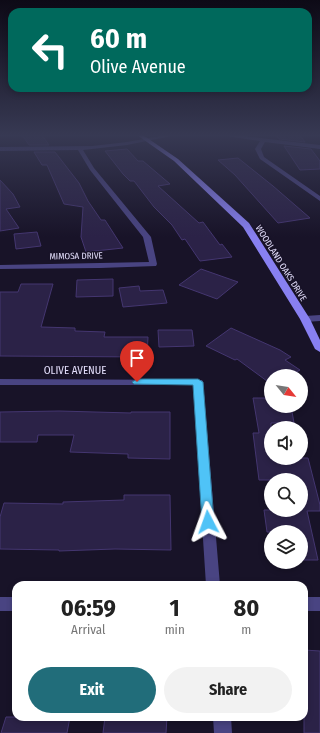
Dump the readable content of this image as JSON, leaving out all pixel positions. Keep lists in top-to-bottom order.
{
  "streets": {
    "street": ["MIMOSA DRIVE", "WOODLAND OAKS DRIVE", "OLIVE AVENUE"]
  },
  "north": "bottom right",
  "page": {
    "turn": ["60 m", "Olive Avenue"],
    "eta": [
      "06:59",
      "Arrival",
      "1",
      "min",
      "80",
      "m"
    ],
    "buttons": ["Exit", "Share"]
  }
}
